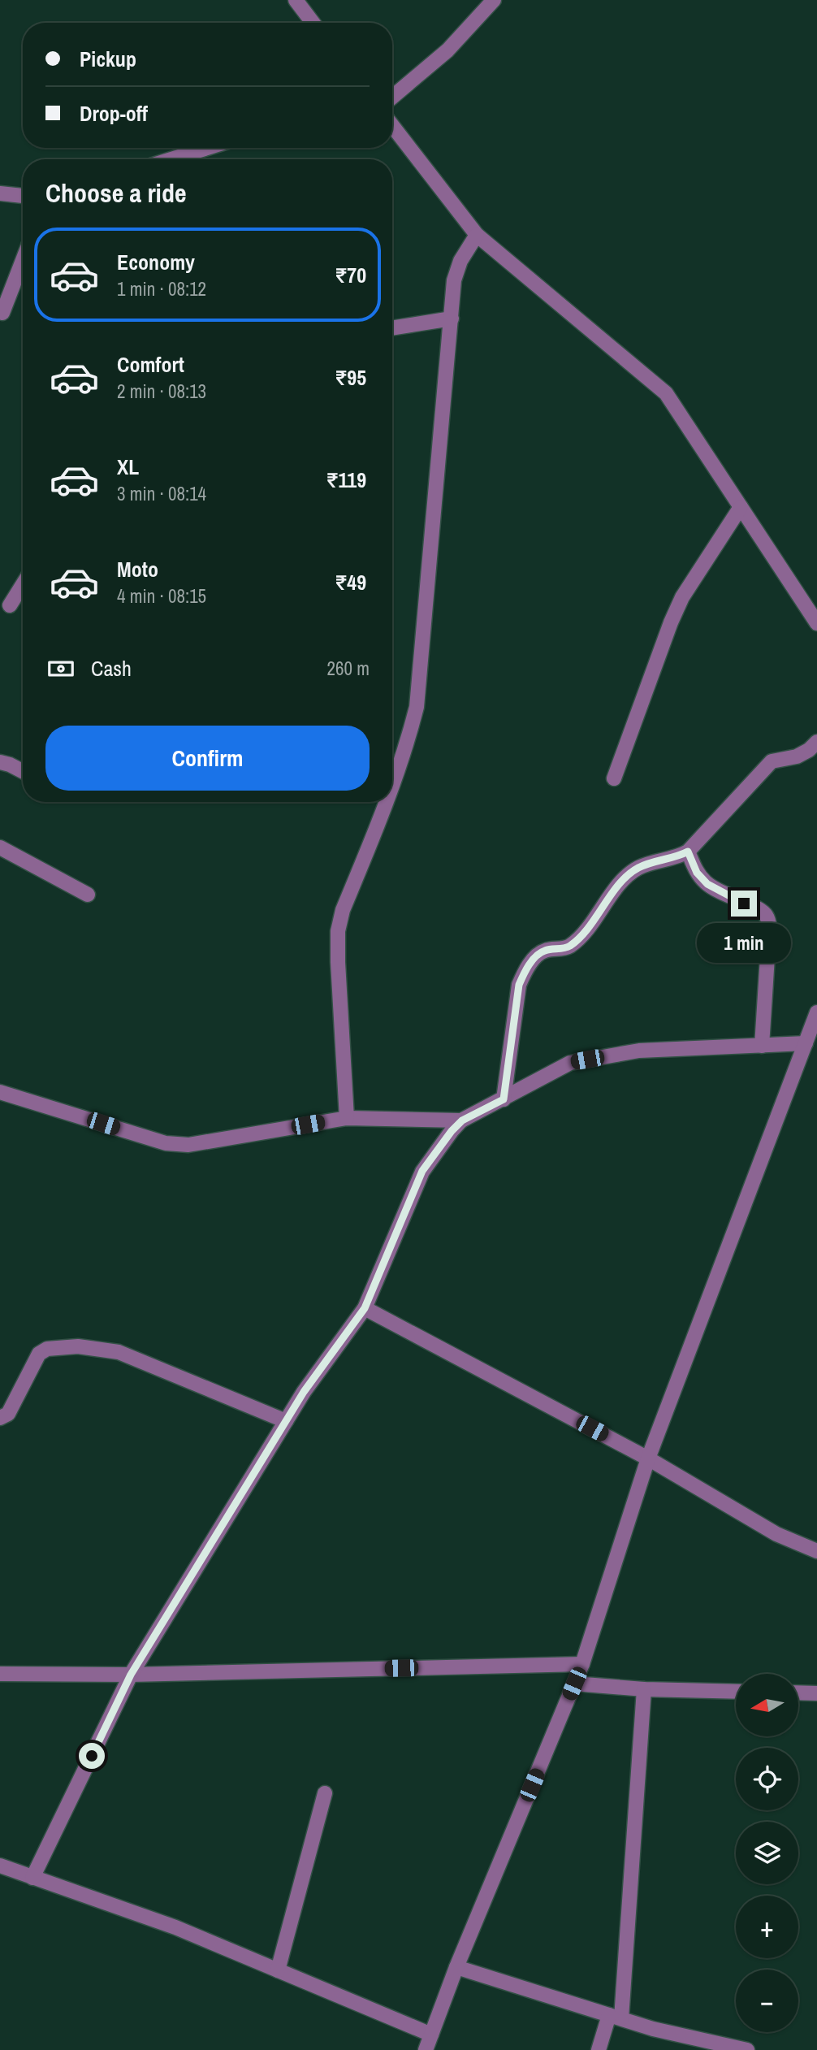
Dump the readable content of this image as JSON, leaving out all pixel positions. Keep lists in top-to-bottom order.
{
  "north": "left",
  "page": {
    "banner": ["Pickup", "Drop-off"],
    "heading": "Choose a ride",
    "list": [
      {
        "name": "Economy",
        "note": "1 min · 08:12",
        "value": "₹70"
      },
      {
        "name": "Comfort",
        "note": "2 min · 08:13",
        "value": "₹95"
      },
      {
        "name": "XL",
        "note": "3 min · 08:14",
        "value": "₹119"
      },
      {
        "name": "Moto",
        "note": "4 min · 08:15",
        "value": "₹49"
      }
    ],
    "pay": ["Cash", "260 m"],
    "buttons": "Confirm",
    "bubble": "1 min",
    "map_buttons": ["+", "−"]
  }
}
